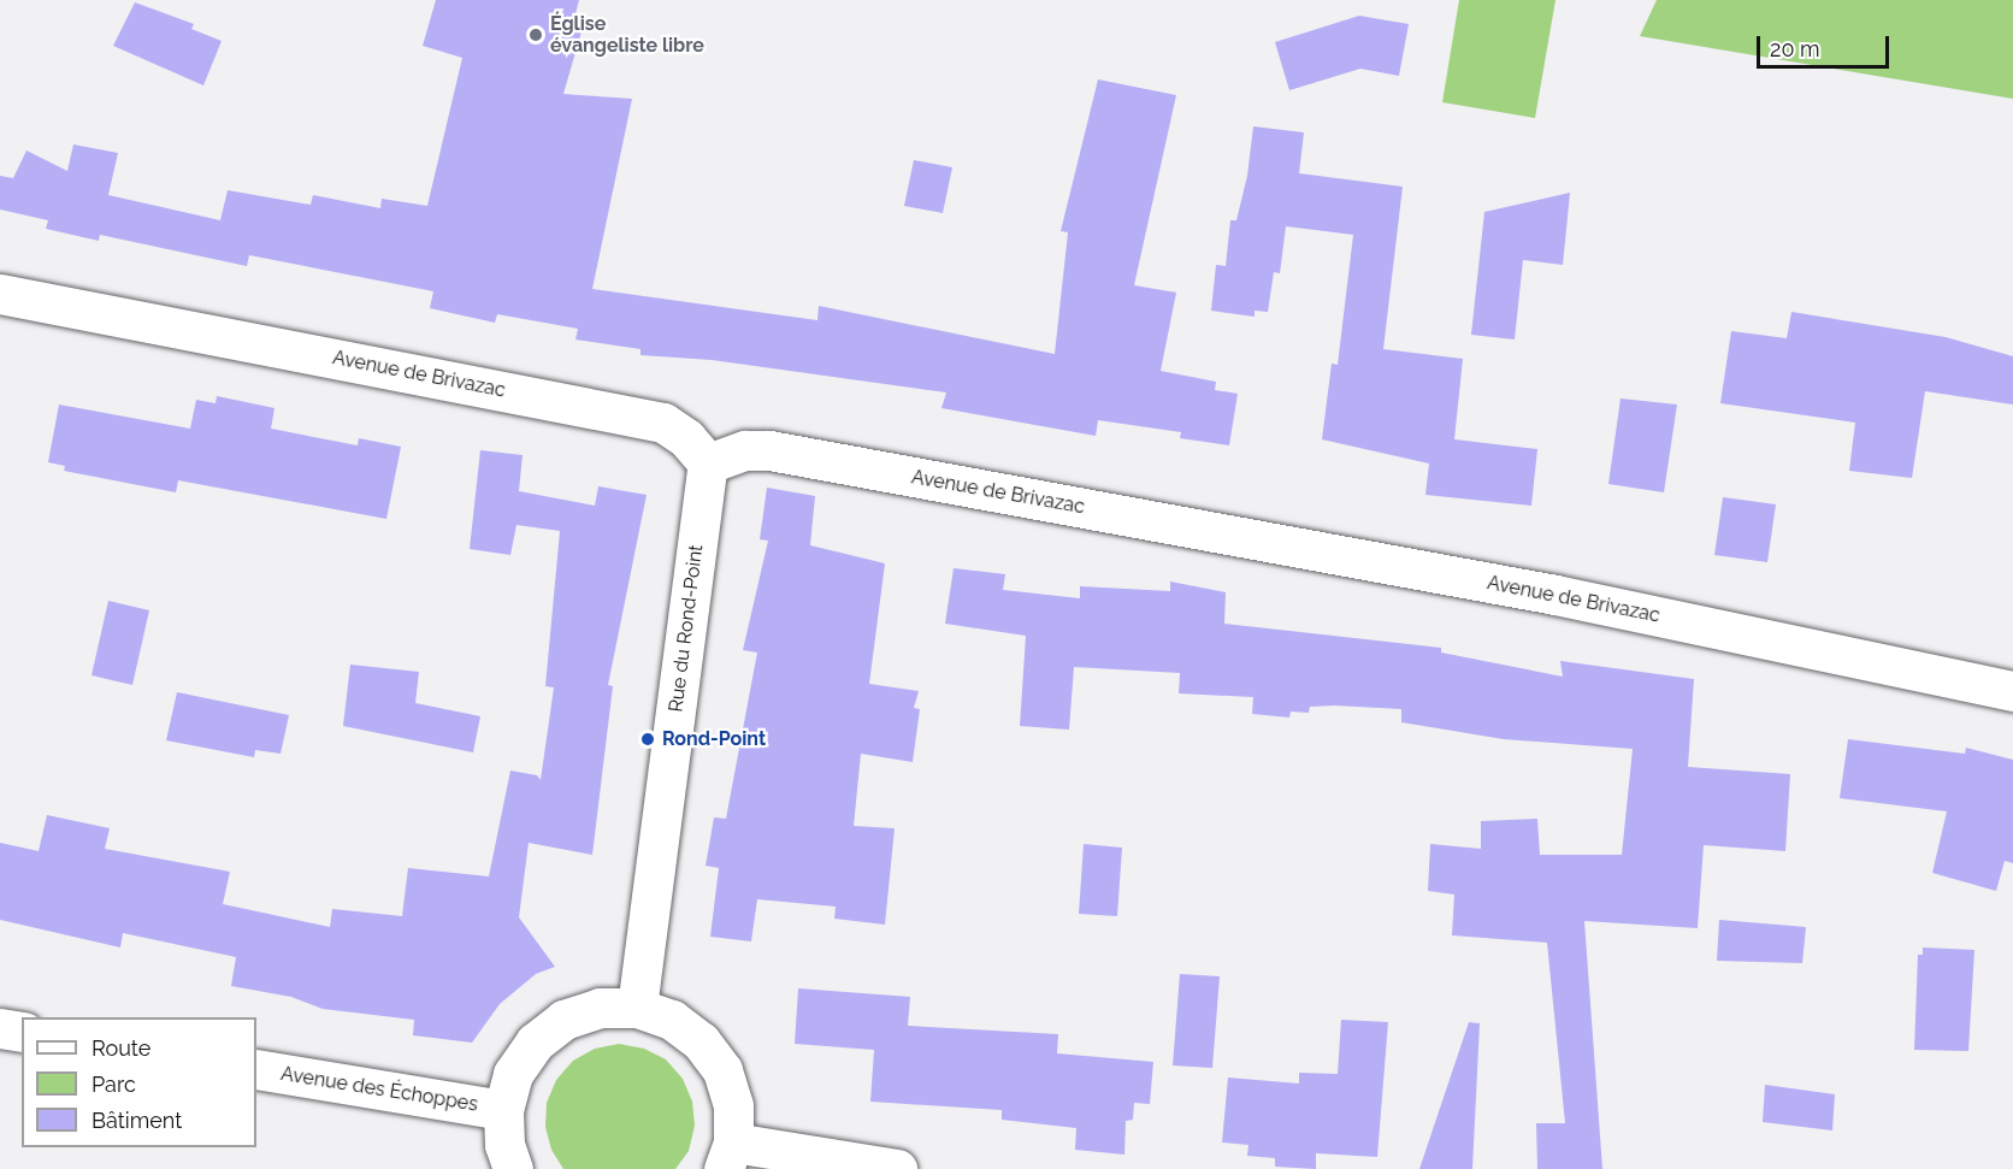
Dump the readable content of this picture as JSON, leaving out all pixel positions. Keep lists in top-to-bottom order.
{
  "streets": {
    "street": ["Avenue de Brivazac", "Rue du Rond-Point", "Avenue des Échoppes"]
  },
  "crossings": [
    ["Avenue de Brivazac", "Rue du Rond-Point"]
  ],
  "places": ["Église évangeliste libre", "Rond-Point"],
  "legend": ["Route", "Parc", "Bâtiment"],
  "scale_bar": "20 m"
}
